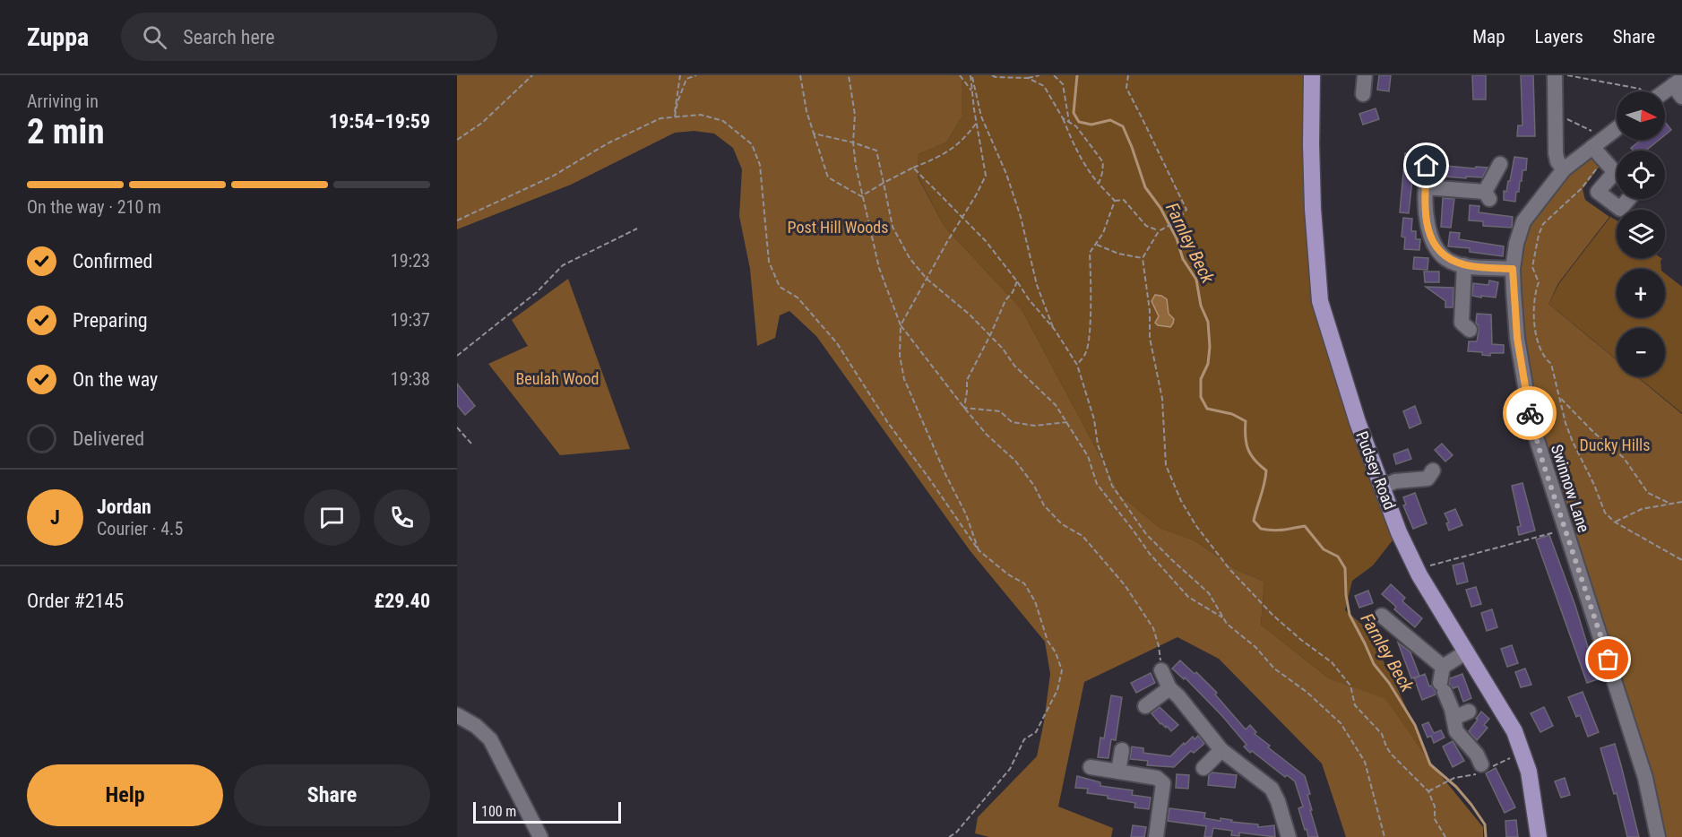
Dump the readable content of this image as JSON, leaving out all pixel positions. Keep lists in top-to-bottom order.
{
  "streets": {
    "main road": ["Pudsey Road"],
    "street": ["Swinnow Lane"]
  },
  "water": ["Farnley Beck"],
  "parks": ["Post Hill Woods", "Beulah Wood", "Ducky Hills"],
  "scale_bar": "100 m",
  "north": "right",
  "page": {
    "header": "Zuppa",
    "search": "Search here",
    "nav": ["Map", "Layers", "Share"],
    "heading": ["2 min", "Arriving in", "19:54–19:59"],
    "panel": [
      "Jordan",
      "Courier · 4.5",
      "Order #2145",
      "£29.40"
    ],
    "map_buttons": ["+", "−"],
    "bar": "On the way · 210 m",
    "list": [
      ["Confirmed", "19:23"],
      ["Preparing", "19:37"],
      ["On the way", "19:38"],
      "Delivered"
    ],
    "round": "J",
    "buttons": ["Help", "Share"],
    "scale": "100 m"
  }
}
